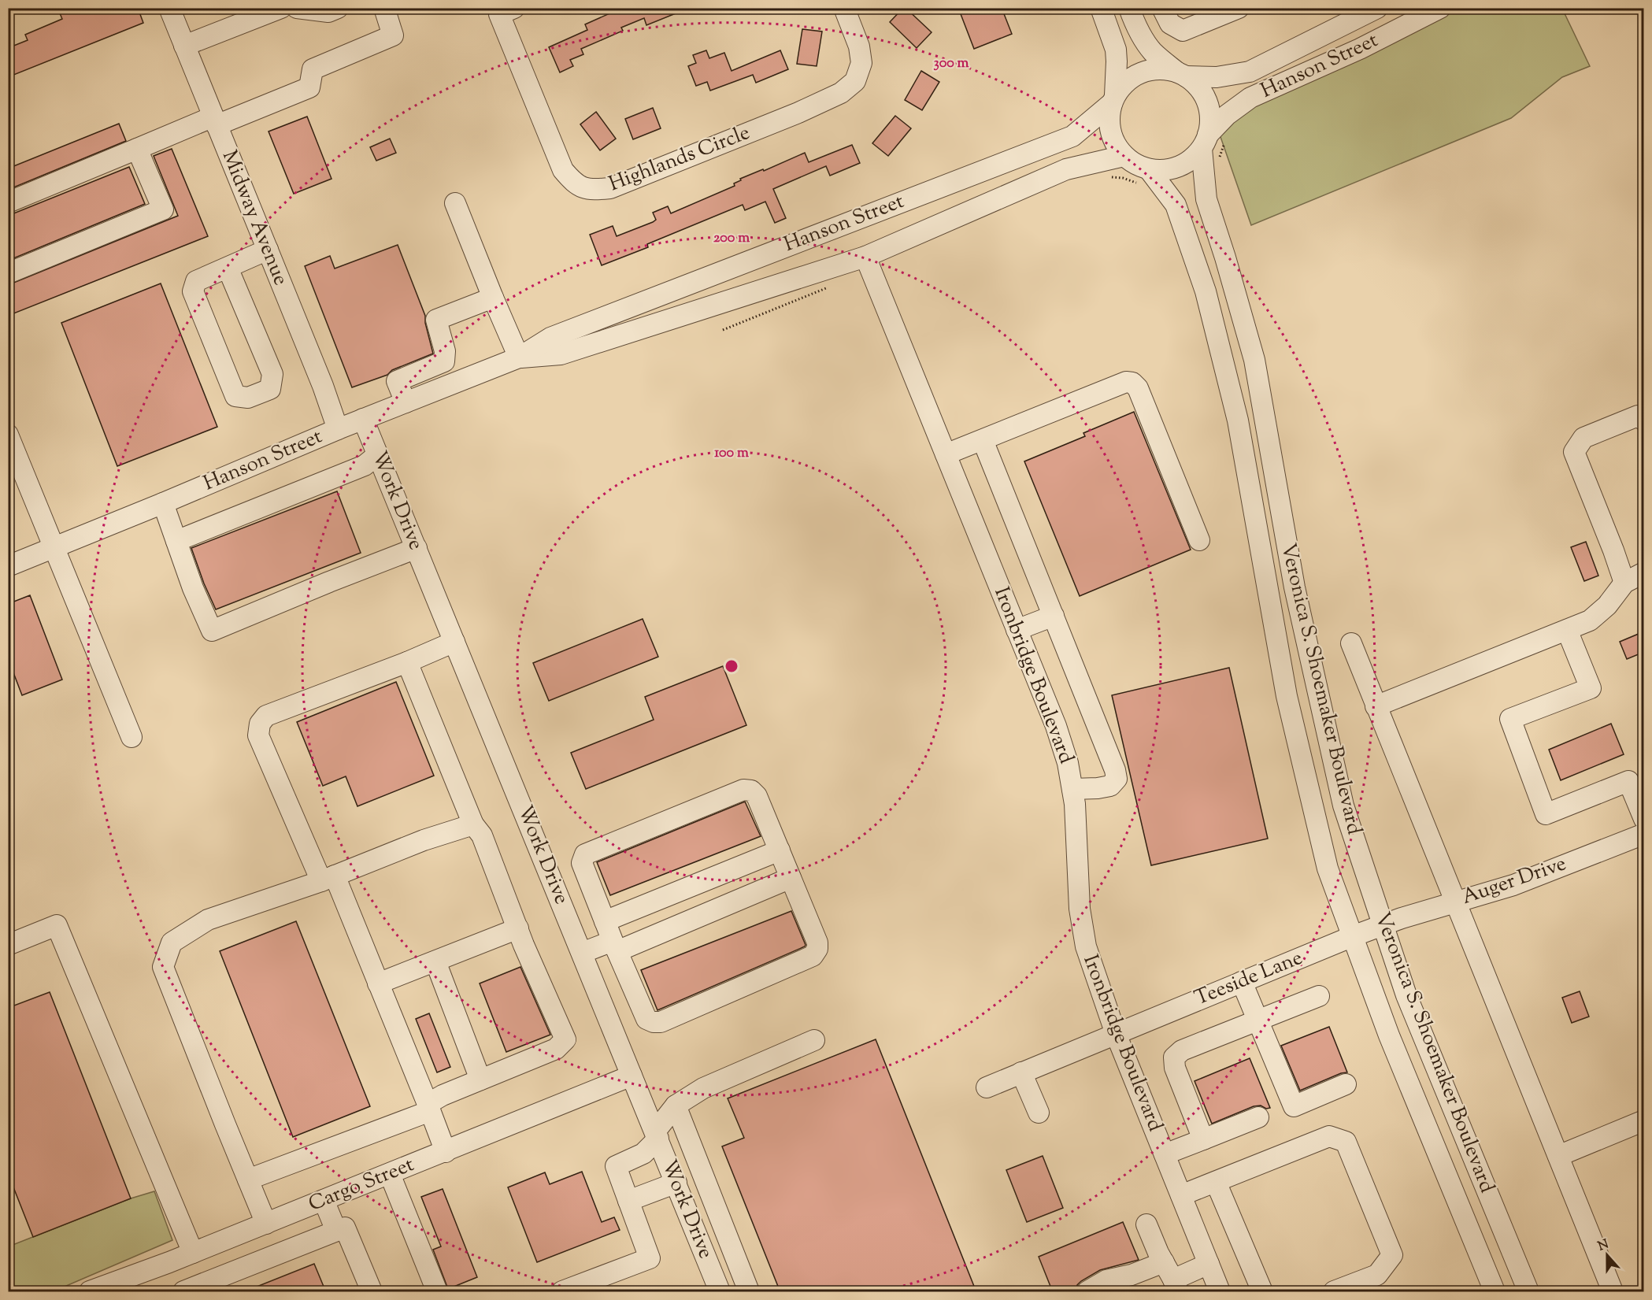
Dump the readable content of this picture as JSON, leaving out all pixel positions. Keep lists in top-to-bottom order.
{
  "streets": {
    "street": [
      "Hanson Street",
      "Highlands Circle",
      "Midway Avenue",
      "Work Drive",
      "Ironbridge Boulevard",
      "Veronica S. Shoemaker Boulevard",
      "Auger Drive",
      "Teeside Lane",
      "Cargo Street"
    ]
  },
  "crossings": [
    ["Hanson Street", "Midway Avenue"],
    ["Hanson Street", "Work Drive"],
    ["Hanson Street", "Ironbridge Boulevard"],
    ["Hanson Street", "Veronica S. Shoemaker Boulevard"],
    ["Work Drive", "Cargo Street"],
    ["Ironbridge Boulevard", "Teeside Lane"],
    ["Veronica S. Shoemaker Boulevard", "Auger Drive"],
    ["Veronica S. Shoemaker Boulevard", "Teeside Lane"],
    ["Auger Drive", "Teeside Lane"]
  ],
  "north": "top",
  "rings": ["300 m", "200 m", "100 m"]
}
